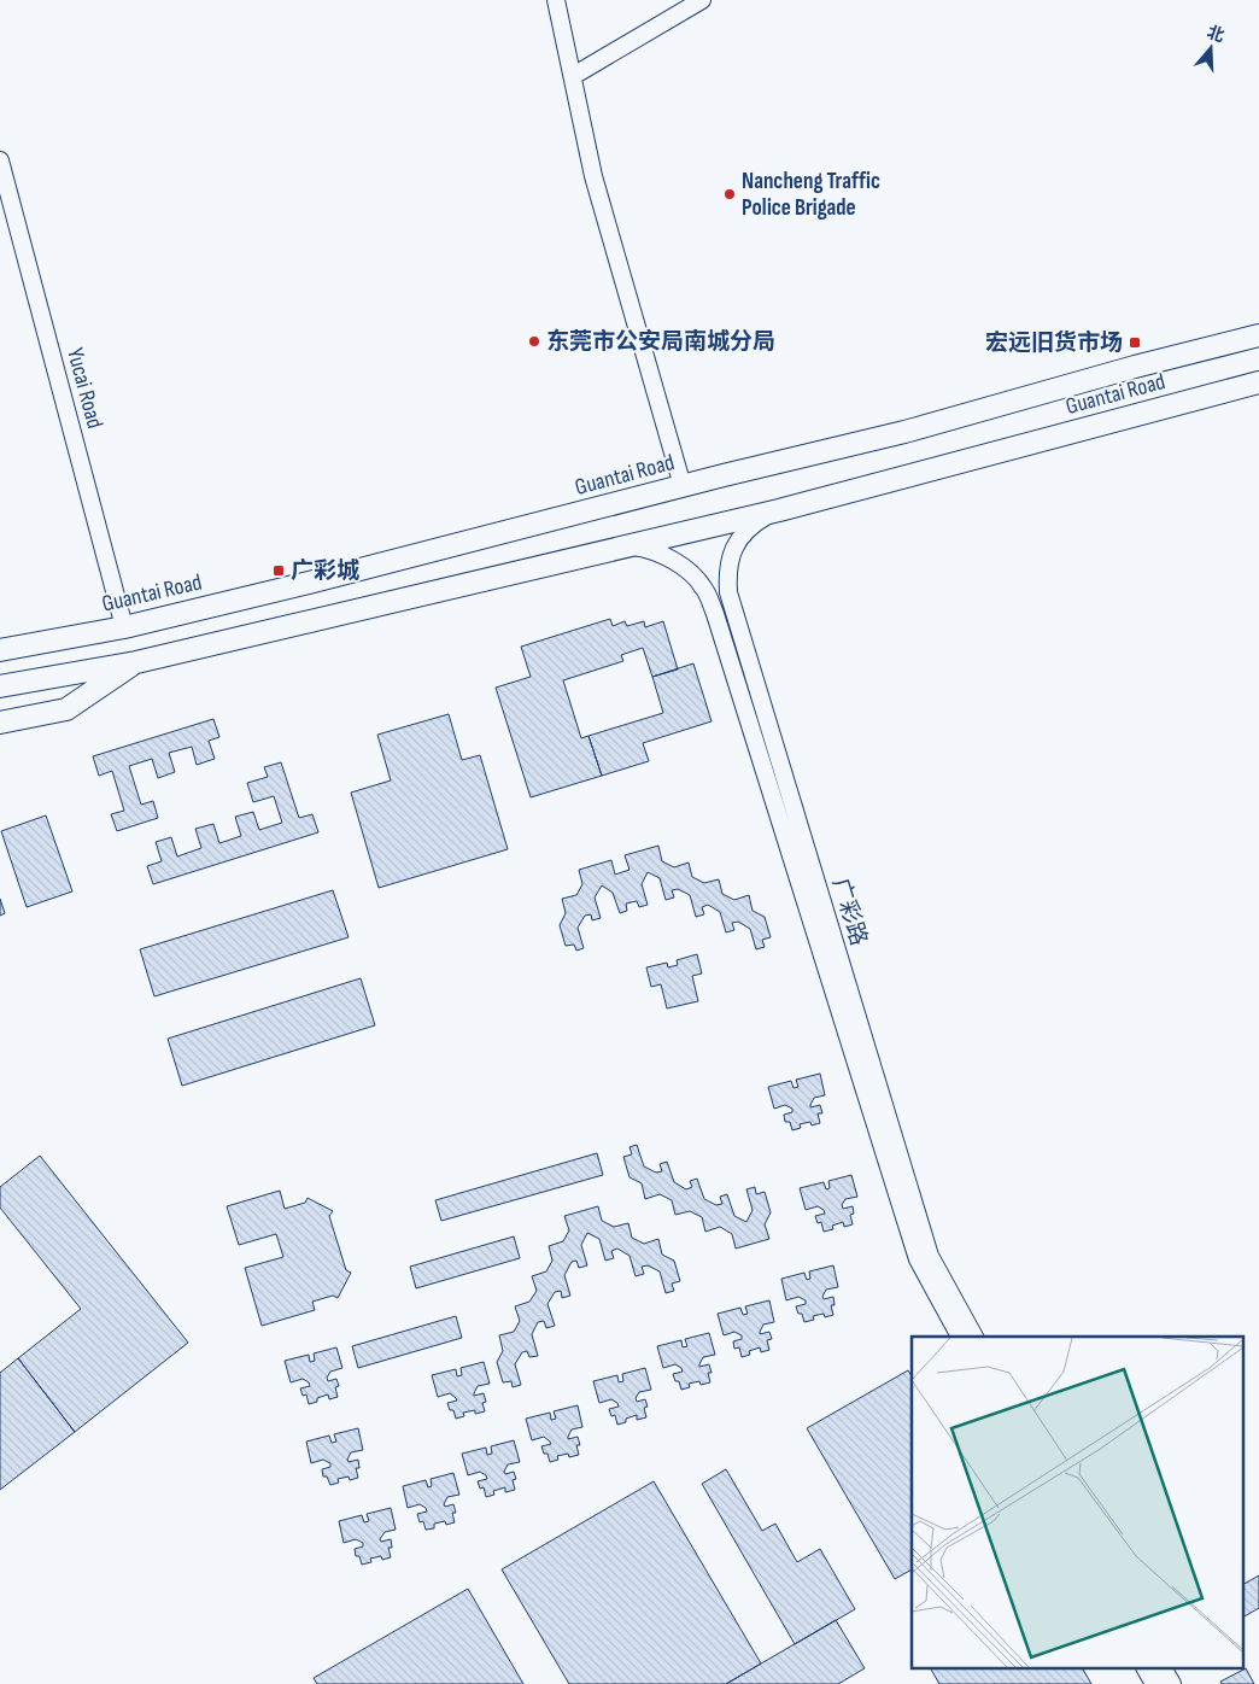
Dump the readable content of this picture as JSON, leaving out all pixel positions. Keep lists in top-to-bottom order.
{
  "streets": {
    "main road": ["Guantai Road"],
    "street": ["Yucai Road", "广彩路"]
  },
  "crossings": [
    ["Yucai Road", "Guantai Road"],
    ["Guantai Road", "广彩路"]
  ],
  "places": {
    "other": ["Nancheng Traffic Police Brigade", "东莞市公安局南城分局"],
    "transit": ["宏远旧货市场", "广彩城"]
  },
  "north": "top"
}
